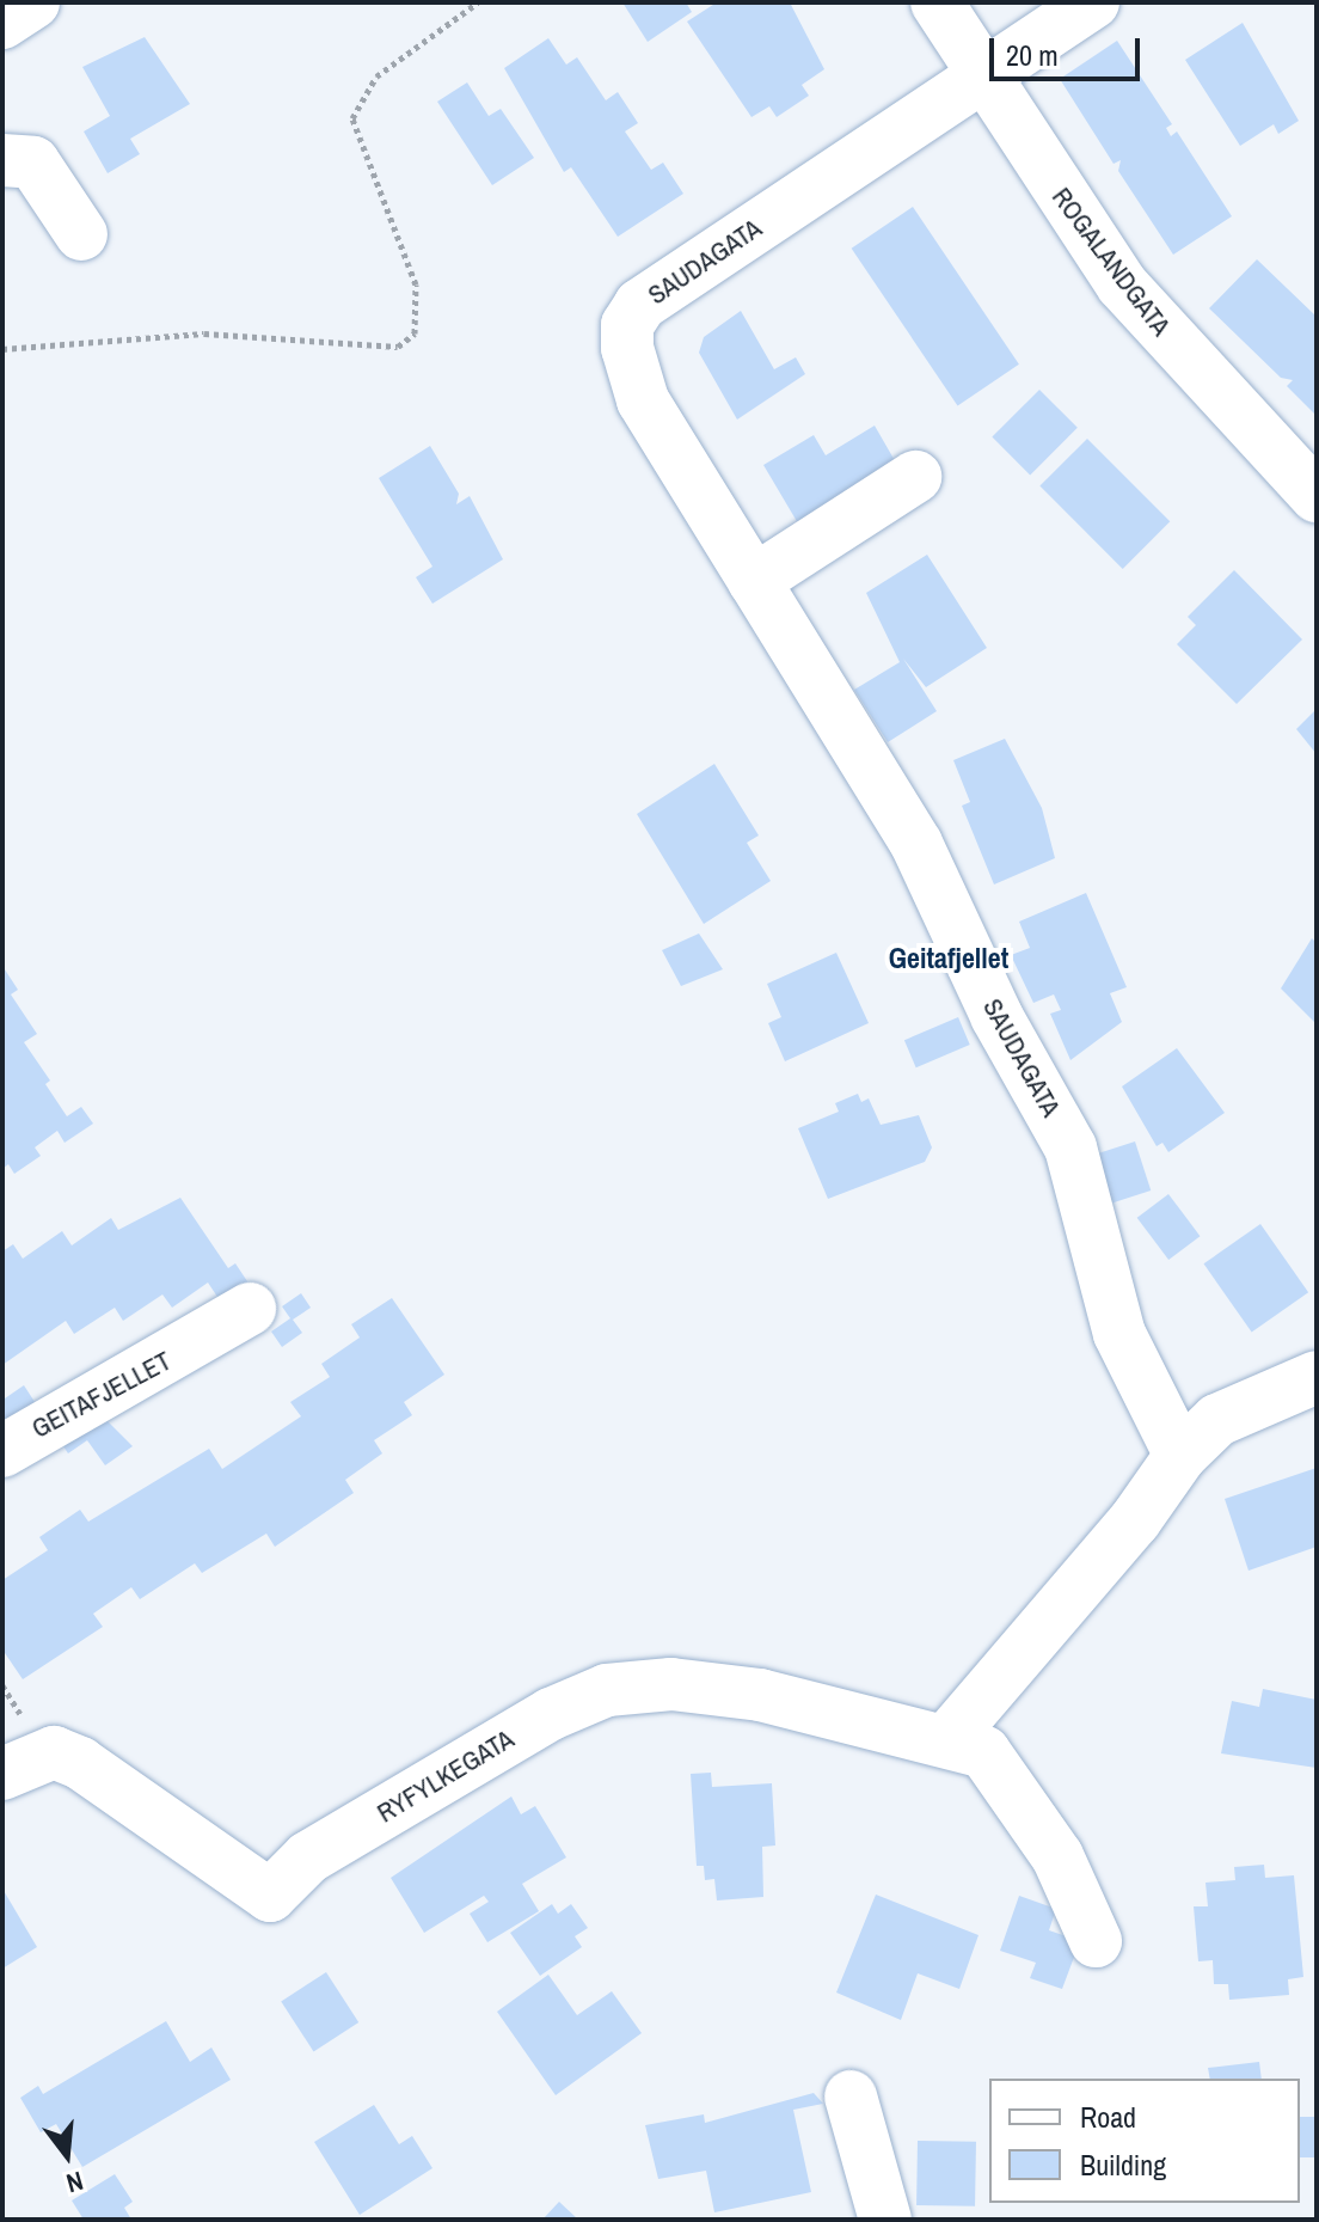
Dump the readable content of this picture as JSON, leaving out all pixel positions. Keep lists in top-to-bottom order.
{
  "streets": {
    "street": [
      "SAUDAGATA",
      "ROGALANDGATA",
      "GEITAFJELLET",
      "RYFYLKEGATA"
    ]
  },
  "crossings": [
    ["SAUDAGATA", "ROGALANDGATA"]
  ],
  "districts": ["Geitafjellet"],
  "legend": ["Road", "Building"],
  "scale_bar": "20 m",
  "north": "bottom"
}
